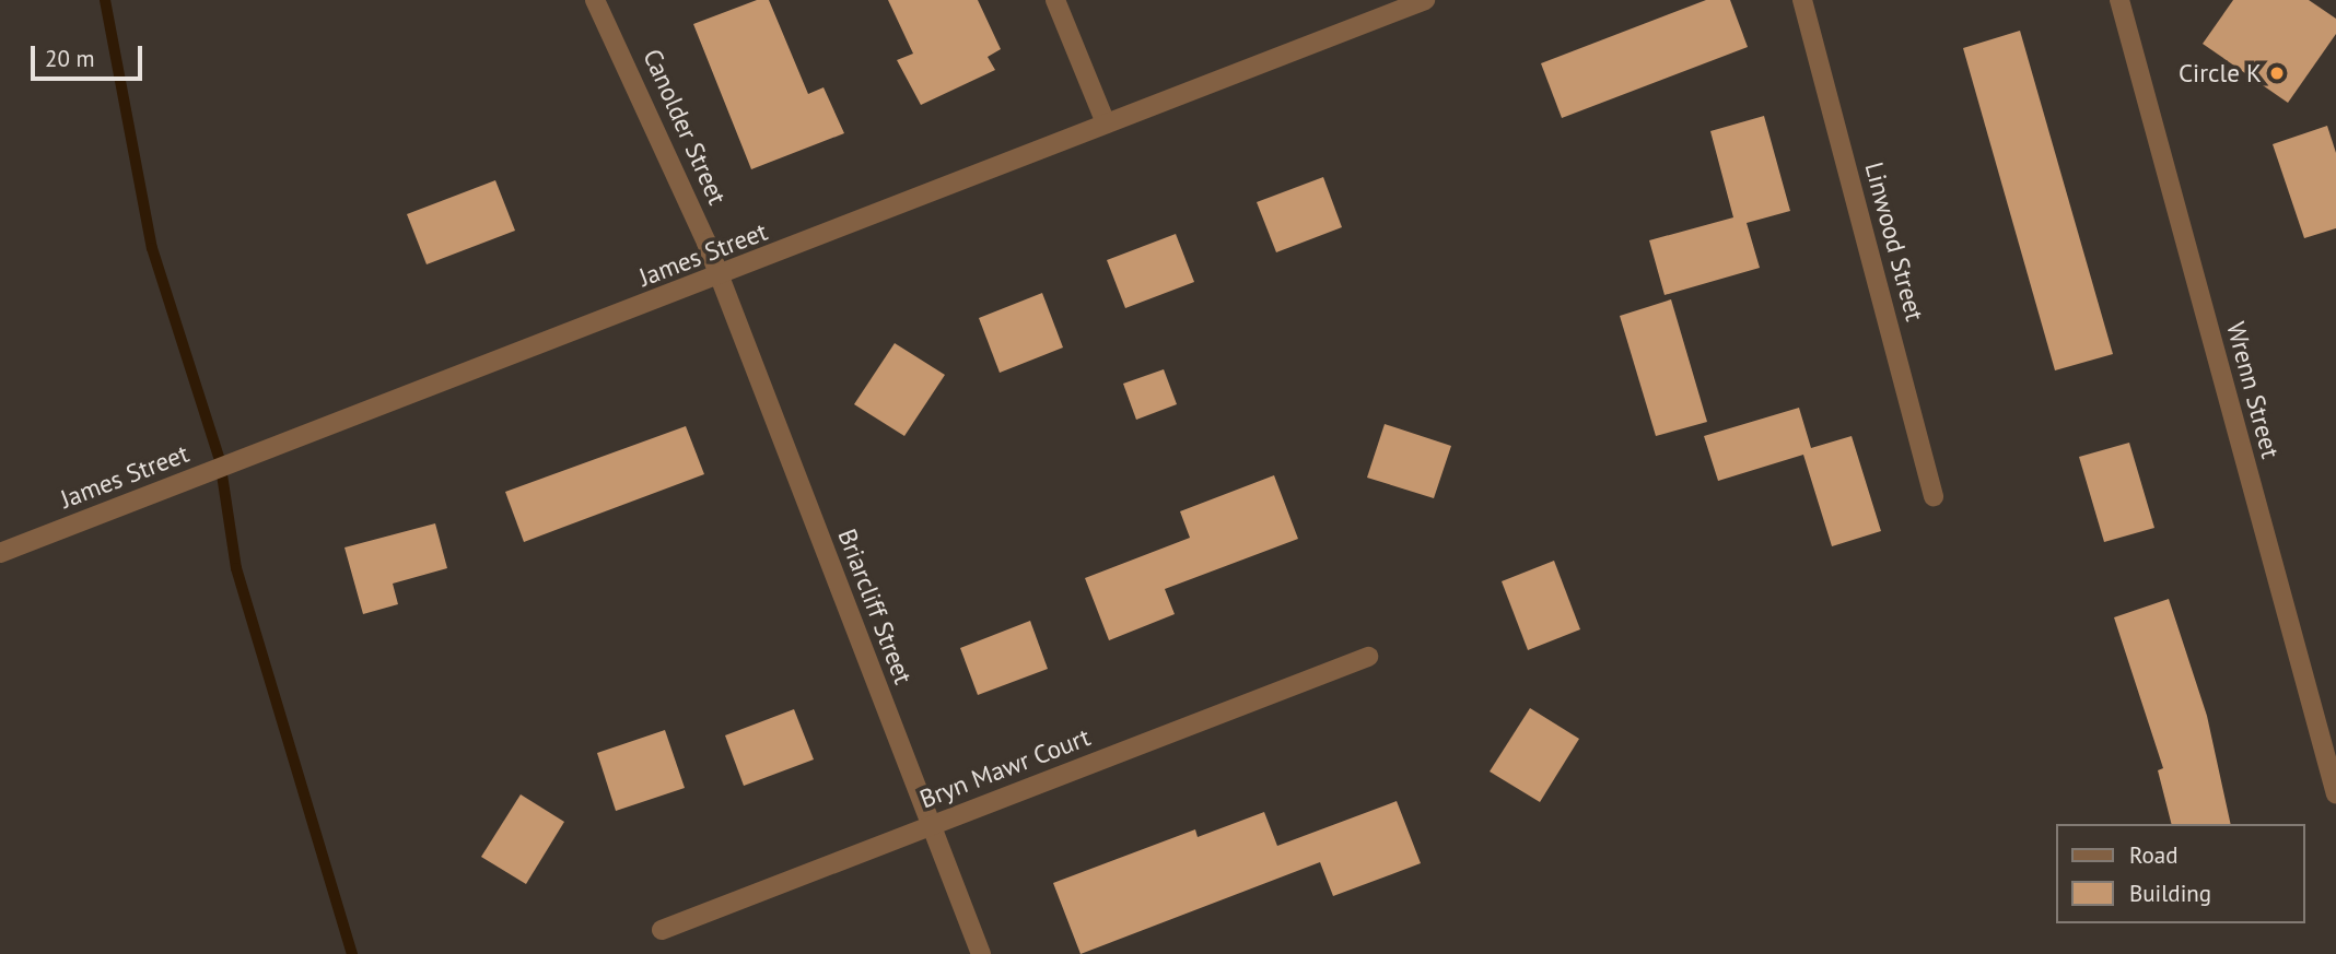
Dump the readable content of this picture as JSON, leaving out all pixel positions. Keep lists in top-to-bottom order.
{
  "streets": {
    "street": [
      "Canolder Street",
      "Linwood Street",
      "James Street",
      "Wrenn Street",
      "Briarcliff Street",
      "Bryn Mawr Court"
    ]
  },
  "crossings": [
    ["Canolder Street", "James Street"],
    ["Canolder Street", "Briarcliff Street"],
    ["James Street", "Briarcliff Street"],
    ["Briarcliff Street", "Bryn Mawr Court"]
  ],
  "places": ["Circle K"],
  "legend": ["Road", "Building"],
  "scale_bar": "20 m"
}
